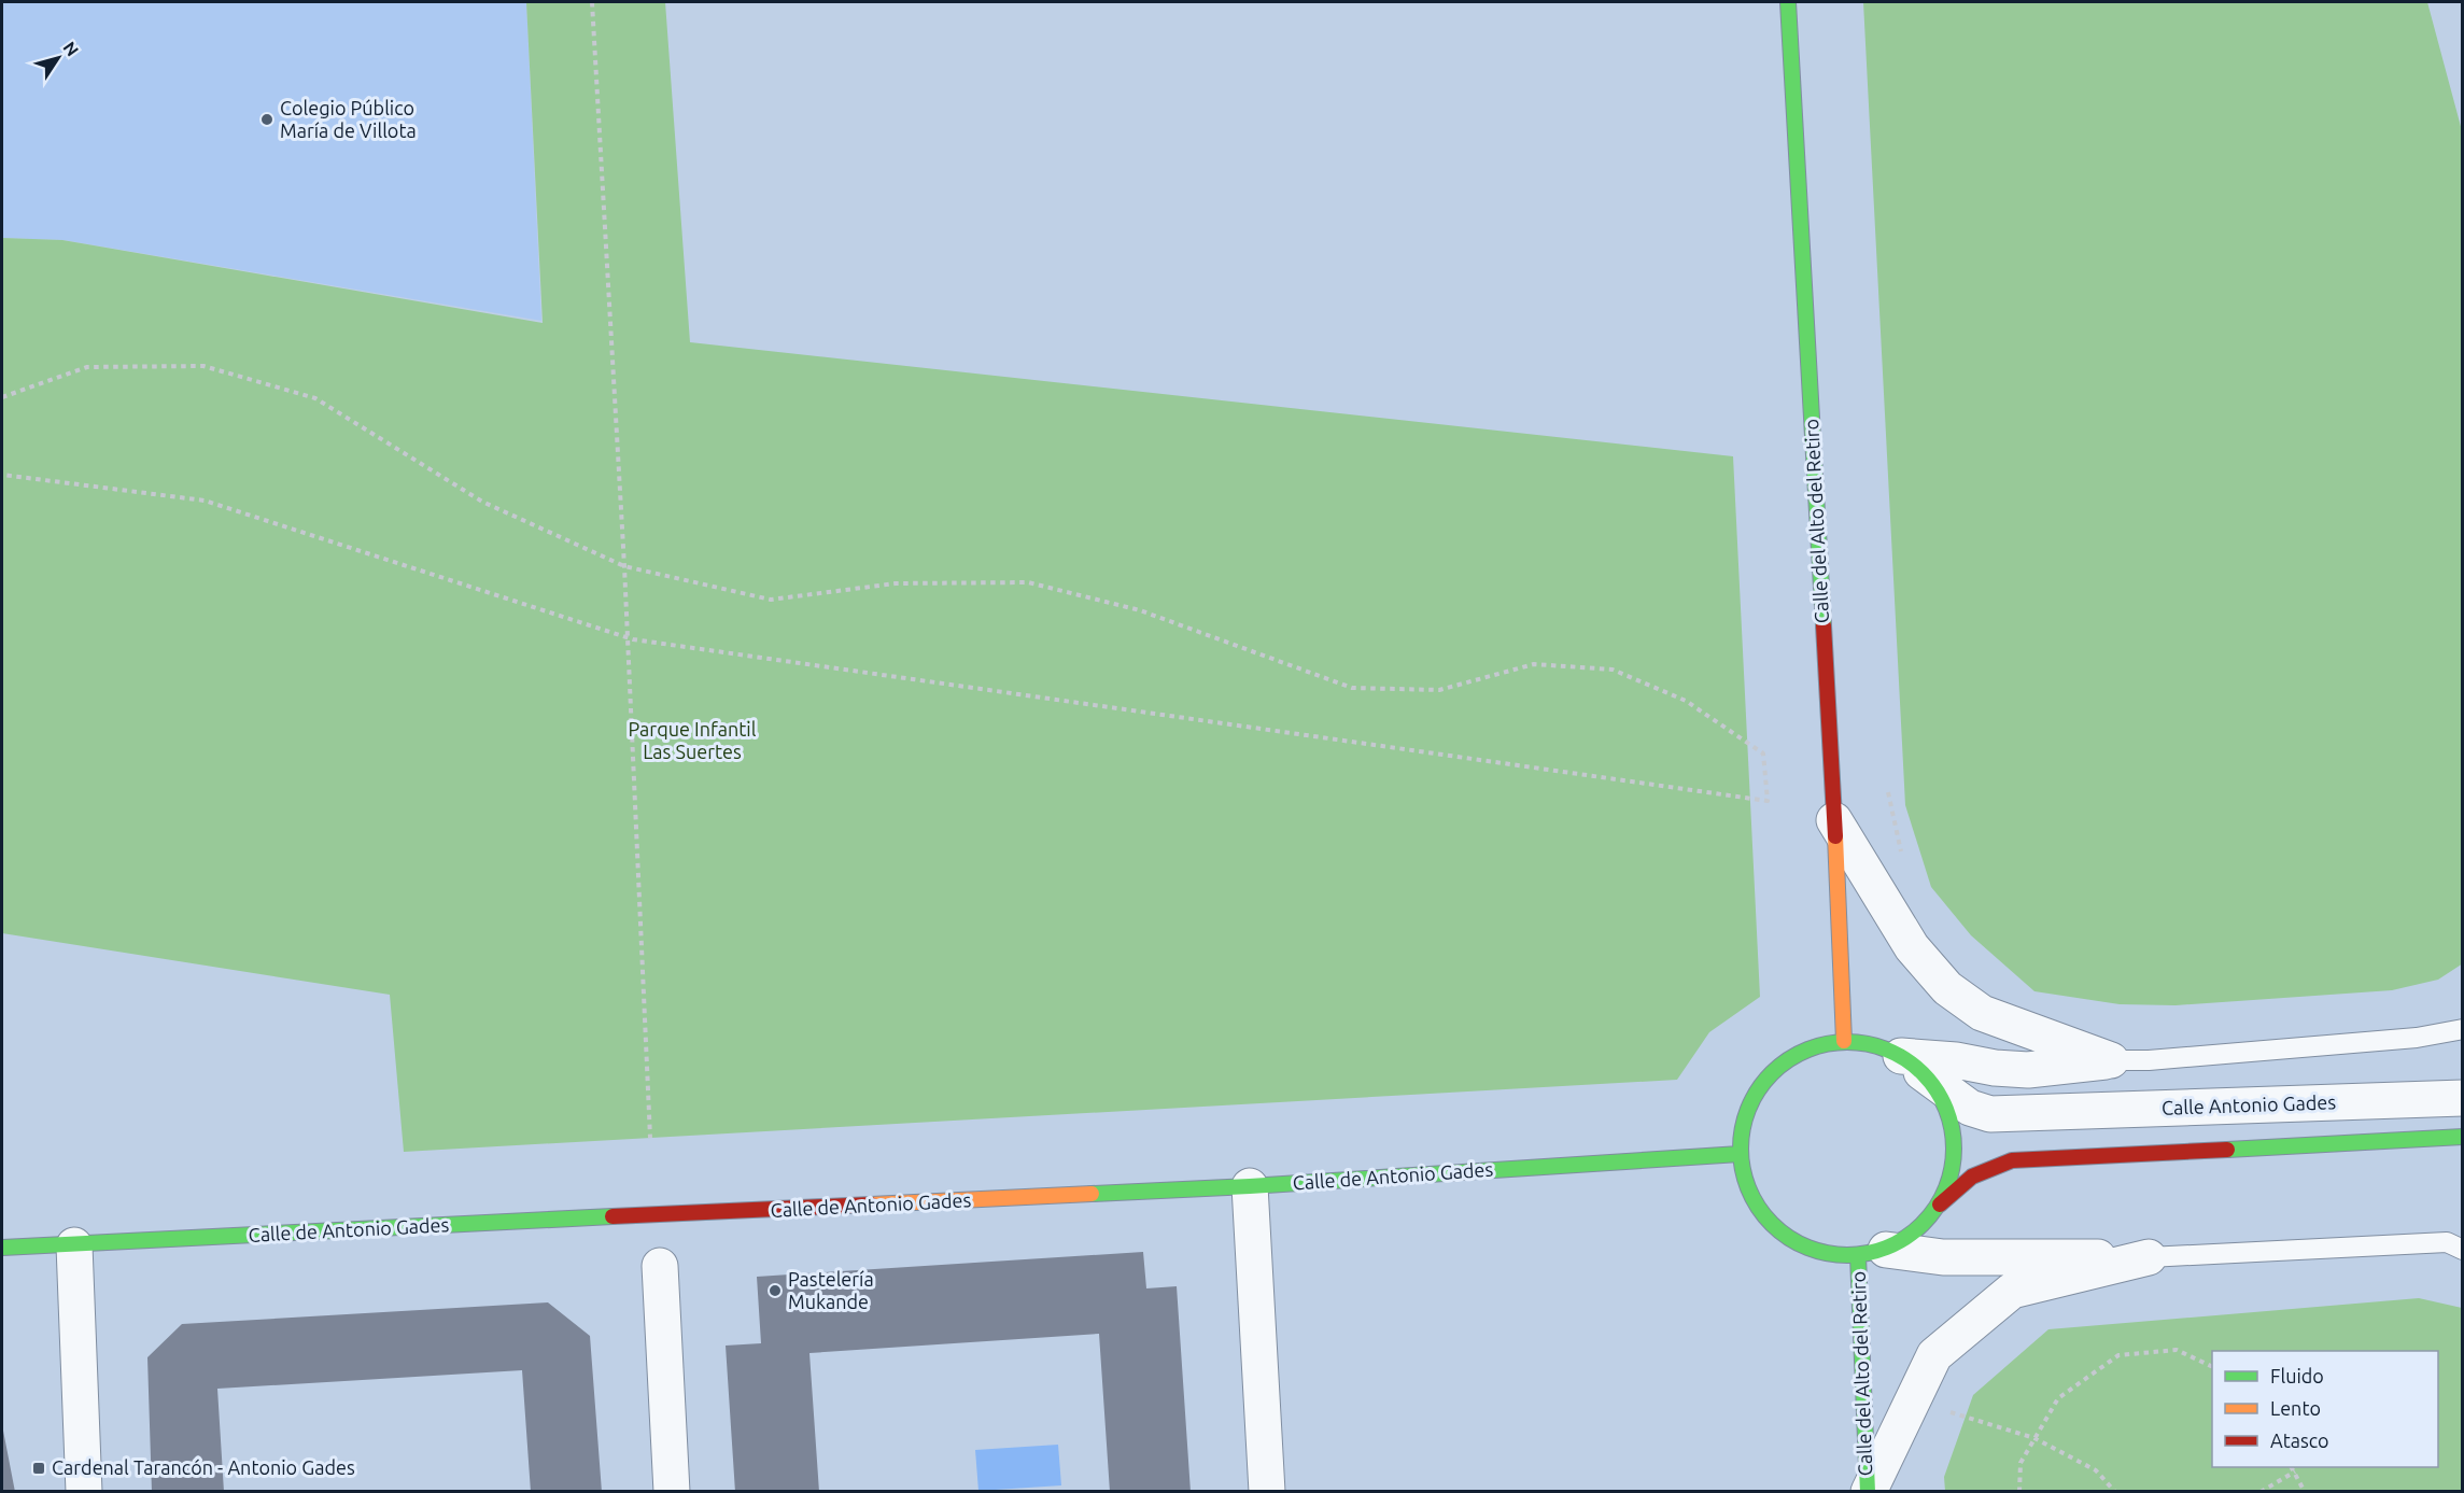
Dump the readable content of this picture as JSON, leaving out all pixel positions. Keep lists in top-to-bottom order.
{
  "streets": {
    "street": ["Calle del Alto del Retiro", "Calle Antonio Gades", "Calle de Antonio Gades"]
  },
  "crossings": [
    ["Calle del Alto del Retiro", "Calle Antonio Gades"],
    ["Calle del Alto del Retiro", "Calle de Antonio Gades"],
    ["Calle Antonio Gades", "Calle de Antonio Gades"]
  ],
  "parks": ["Parque Infantil Las Suertes"],
  "places": {
    "other": ["Colegio Público María de Villota", "Pastelería Mukande"],
    "transit": ["Cardenal Tarancón - Antonio Gades"]
  },
  "legend": ["Fluido", "Lento", "Atasco"],
  "north": "top right"
}
